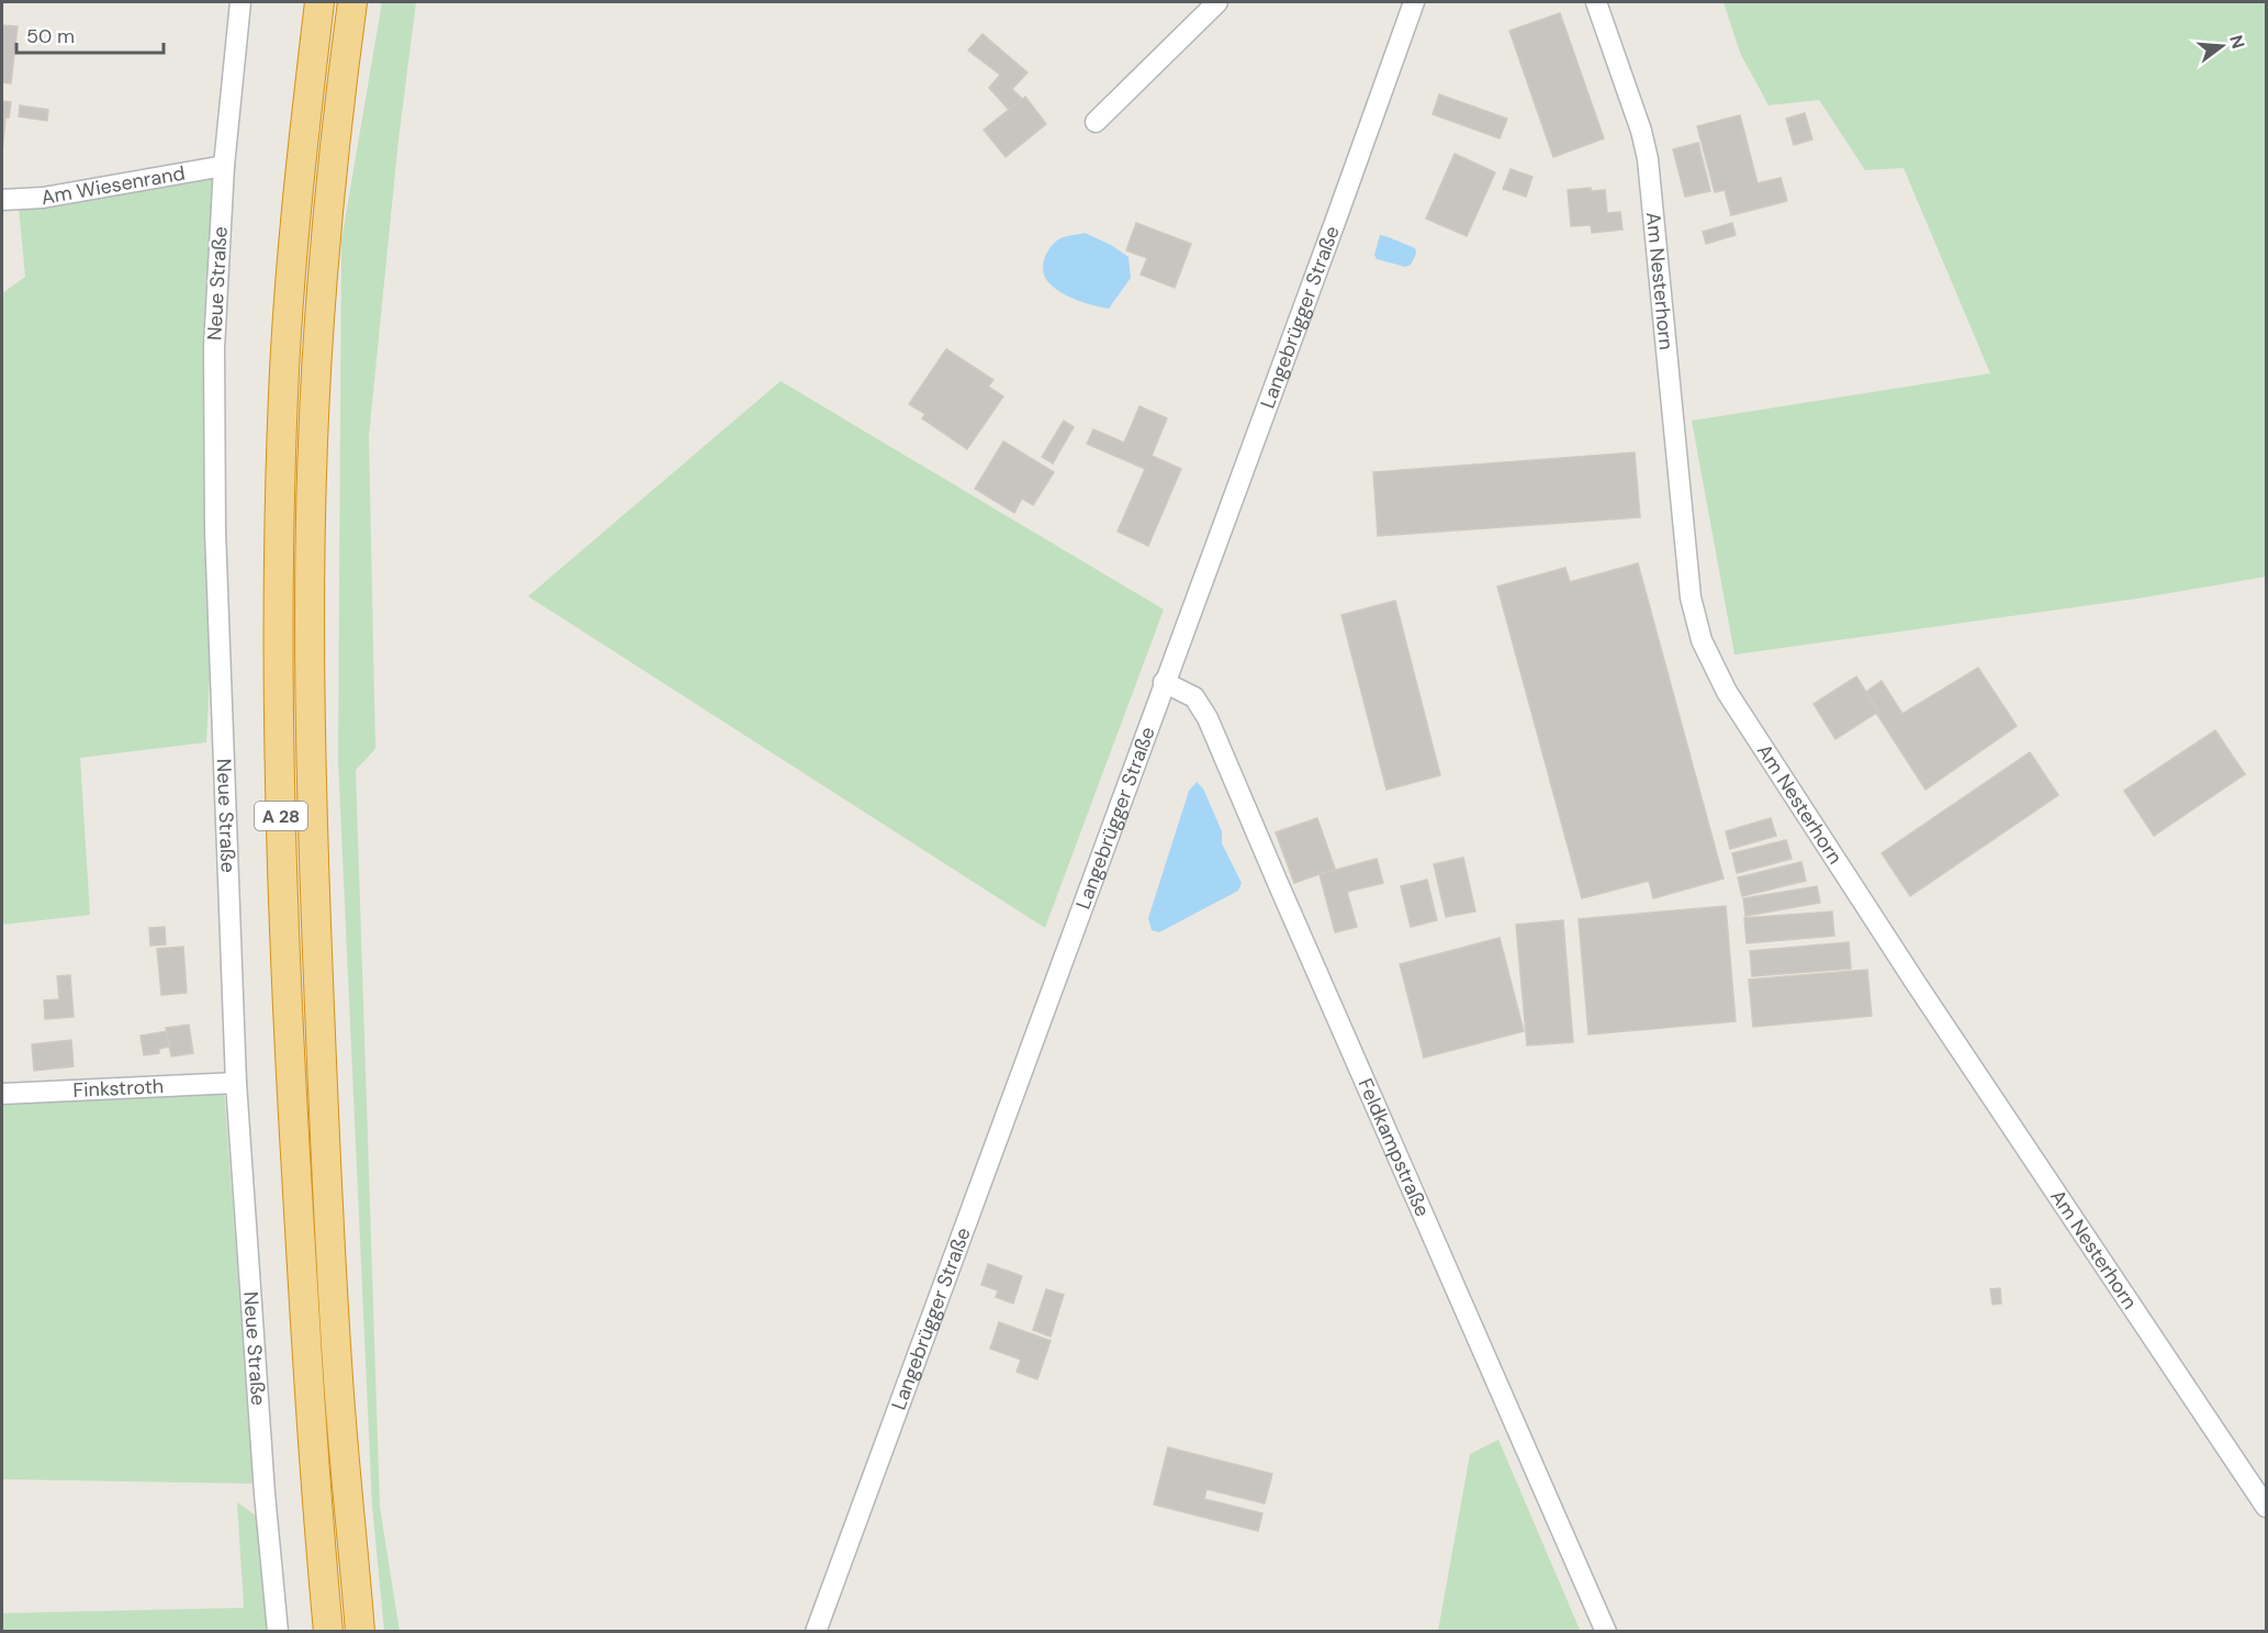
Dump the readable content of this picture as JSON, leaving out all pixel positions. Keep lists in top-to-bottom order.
{
  "streets": {
    "highway": ["A 28"],
    "street": [
      "Am Wiesenrand",
      "Am Nesterhorn",
      "Neue Straße",
      "Langebrügger Straße",
      "Finkstroth",
      "Feldkampstraße"
    ]
  },
  "crossings": [
    ["Am Wiesenrand", "Neue Straße"],
    ["Neue Straße", "Finkstroth"],
    ["Langebrügger Straße", "Feldkampstraße"]
  ],
  "scale_bar": "50 m",
  "north": "right"
}
